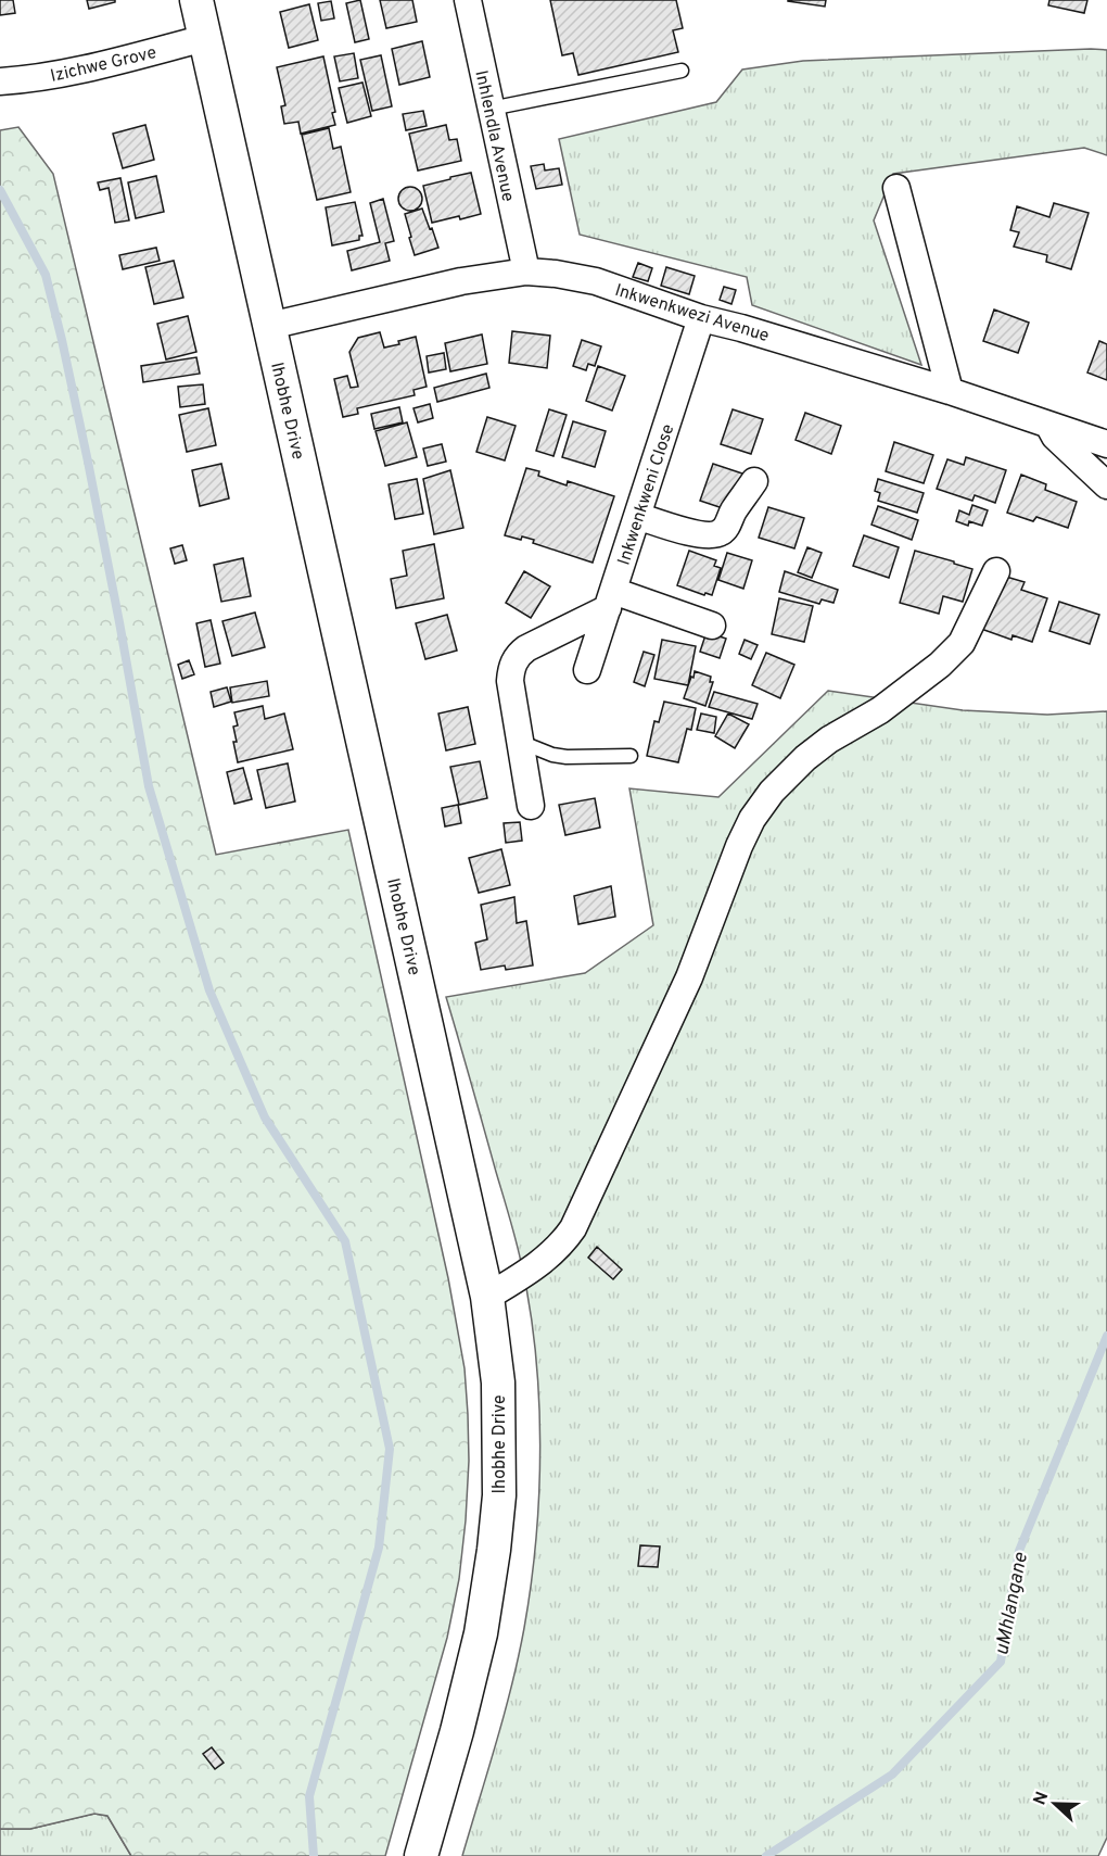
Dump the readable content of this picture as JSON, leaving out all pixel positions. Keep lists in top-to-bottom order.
{
  "streets": {
    "street": [
      "Izichwe Grove",
      "Inhlendla Avenue",
      "Inkwenkwezi Avenue",
      "Ihobhe Drive",
      "Inkwenkweni Close"
    ]
  },
  "crossings": [
    ["Izichwe Grove", "Ihobhe Drive"],
    ["Inhlendla Avenue", "Inkwenkwezi Avenue"],
    ["Inkwenkwezi Avenue", "Ihobhe Drive"],
    ["Inkwenkwezi Avenue", "Inkwenkweni Close"]
  ],
  "water": ["uMhlangane"],
  "north": "left"
}
